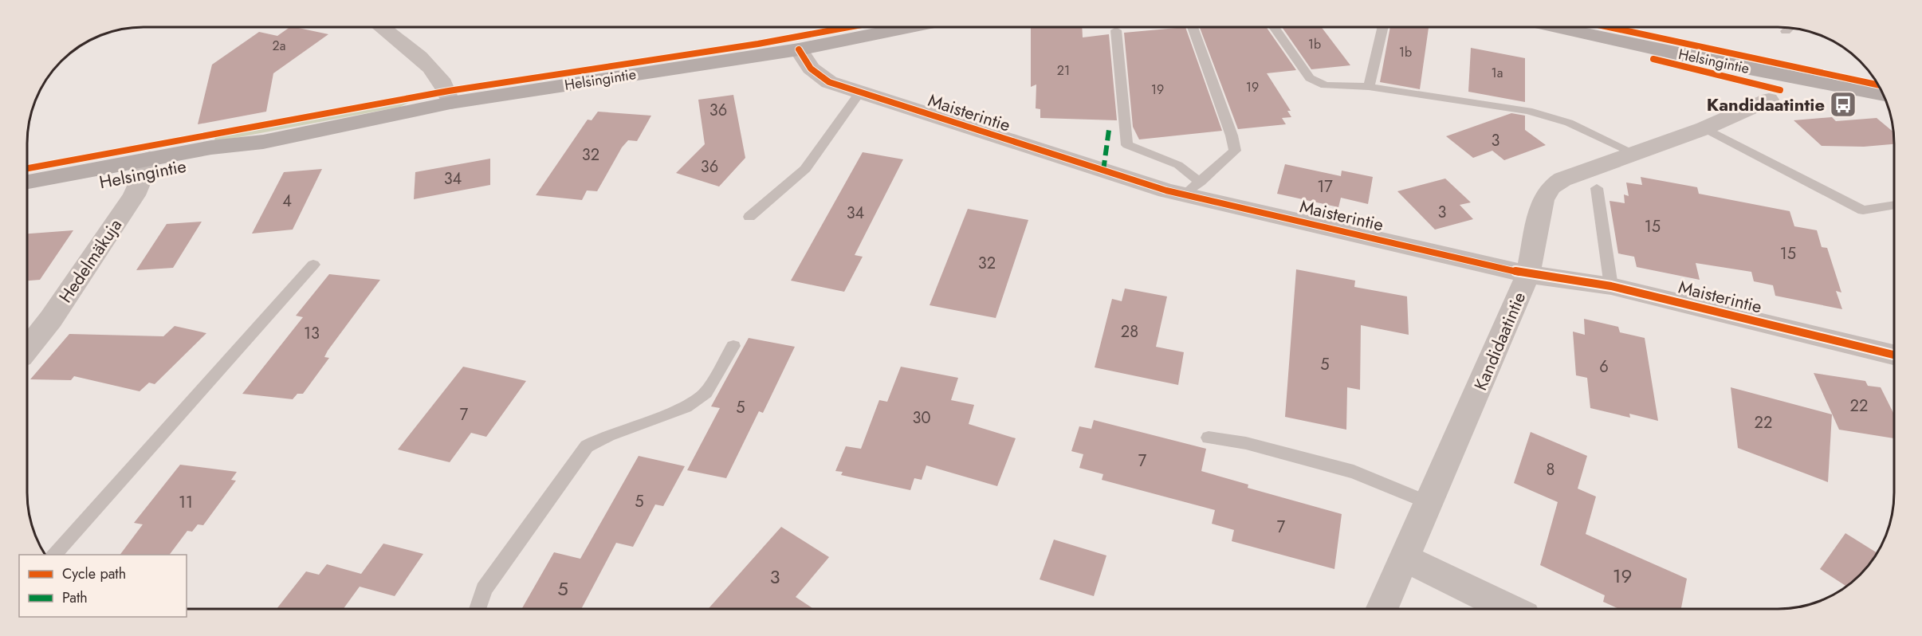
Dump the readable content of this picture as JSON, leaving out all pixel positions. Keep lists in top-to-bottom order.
{
  "streets": {
    "main road": ["Helsingintie"],
    "street": ["Maisterintie", "Hedelmäkuja", "Kandidaatintie"]
  },
  "crossings": [
    ["Helsingintie", "Maisterintie"],
    ["Helsingintie", "Hedelmäkuja"],
    ["Maisterintie", "Kandidaatintie"]
  ],
  "places": {
    "bus stop": ["Kandidaatintie"]
  },
  "house_numbers": [
    "1b",
    "2a",
    "1b",
    "21",
    "1a",
    "19",
    "19",
    "36",
    "3",
    "32",
    "36",
    "34",
    "17",
    "4",
    "3",
    "34",
    "15",
    "15",
    "32",
    "28",
    "13",
    "5",
    "6",
    "22",
    "5",
    "7",
    "30",
    "22",
    "7",
    "8",
    "5",
    "11",
    "7",
    "19",
    "3",
    "5"
  ],
  "legend": ["Cycle path", "Path"]
}
